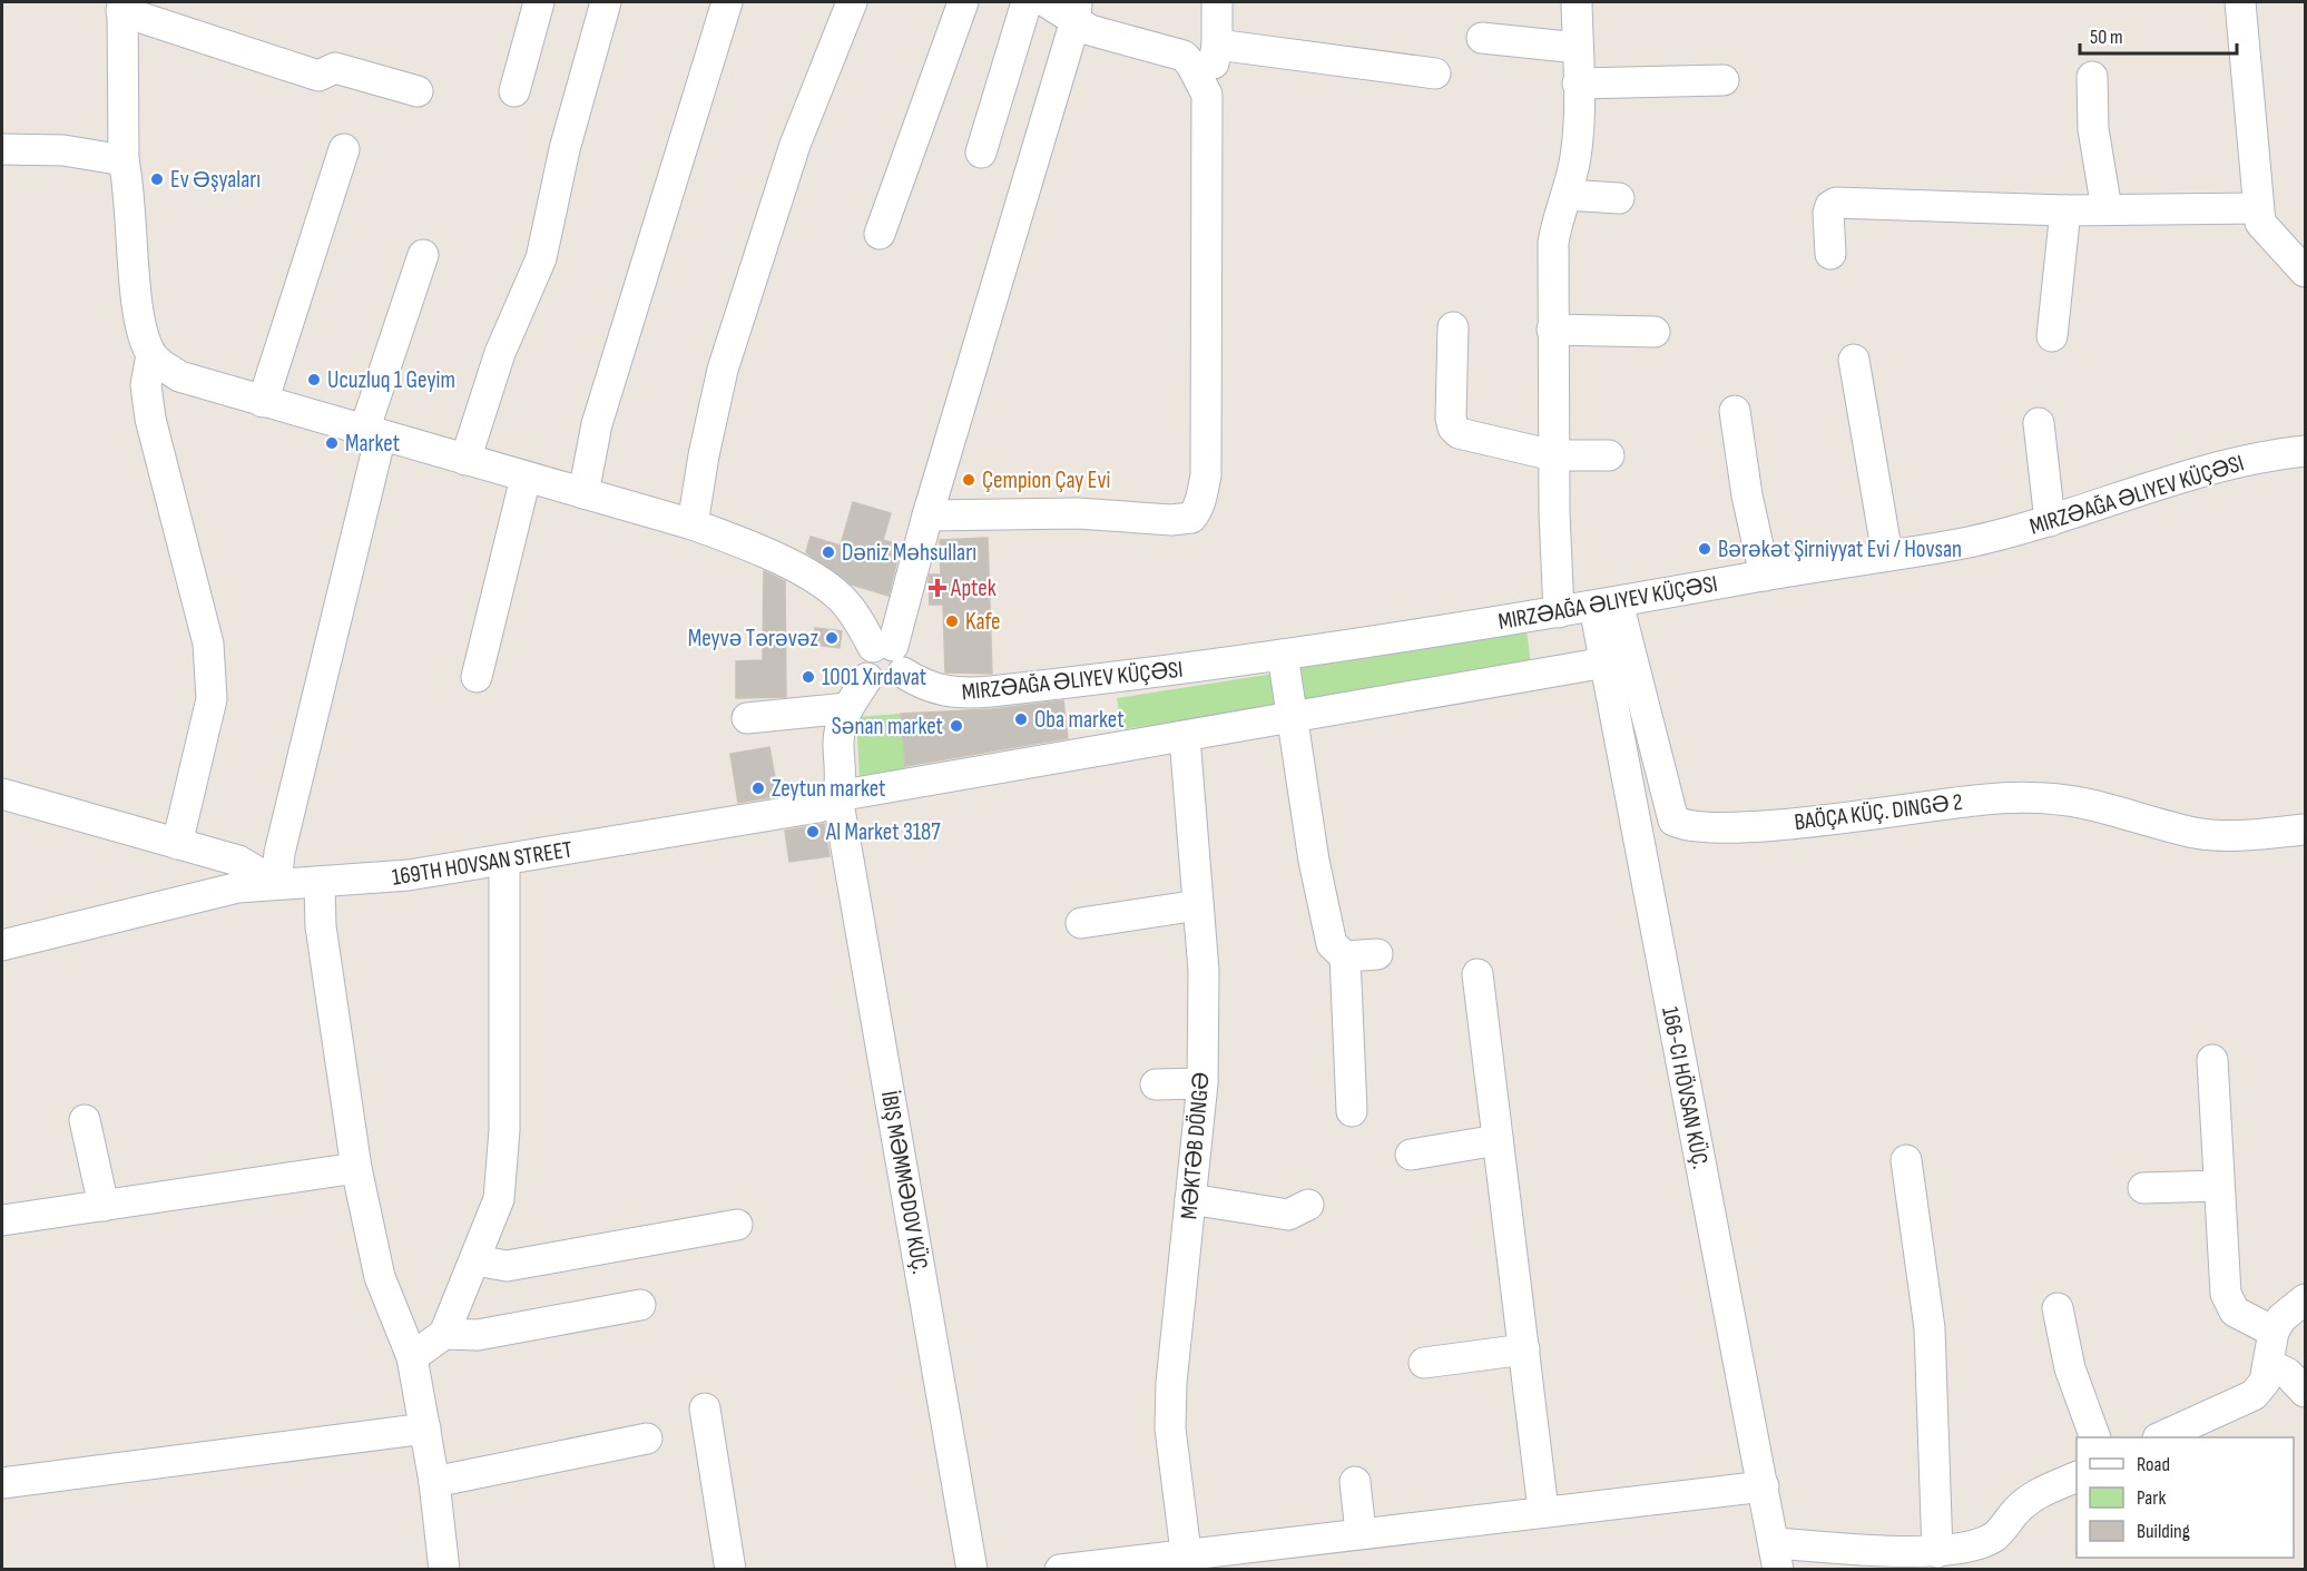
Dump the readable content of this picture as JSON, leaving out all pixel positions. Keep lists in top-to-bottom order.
{
  "streets": {
    "street": [
      "MIRZƏAĞA ƏLIYEV KÜÇƏSI",
      "169TH HOVSAN STREET",
      "MƏKTƏB DÖNGƏ",
      "İBIŞ MƏMMƏDOV KÜÇ."
    ]
  },
  "crossings": [
    ["169TH HOVSAN STREET", "MƏKTƏB DÖNGƏ"],
    ["169TH HOVSAN STREET", "İBIŞ MƏMMƏDOV KÜÇ."]
  ],
  "places": {
    "other": [
      "Ev Əşyaları",
      "Ucuzluq 1 Geyim",
      "Market",
      "Çempion Çay Evi",
      "Bərəkət Şirniyyat Evi / Hovsan",
      "Dəniz Məhsulları",
      "Kafe",
      "Meyvə Tərəvəz",
      "1001 Xırdavat",
      "Oba market",
      "Sənan market",
      "Zeytun market",
      "Al Market 3187"
    ],
    "health": ["Aptek"]
  },
  "legend": ["Road", "Park", "Building"],
  "scale_bar": "50 m"
}
